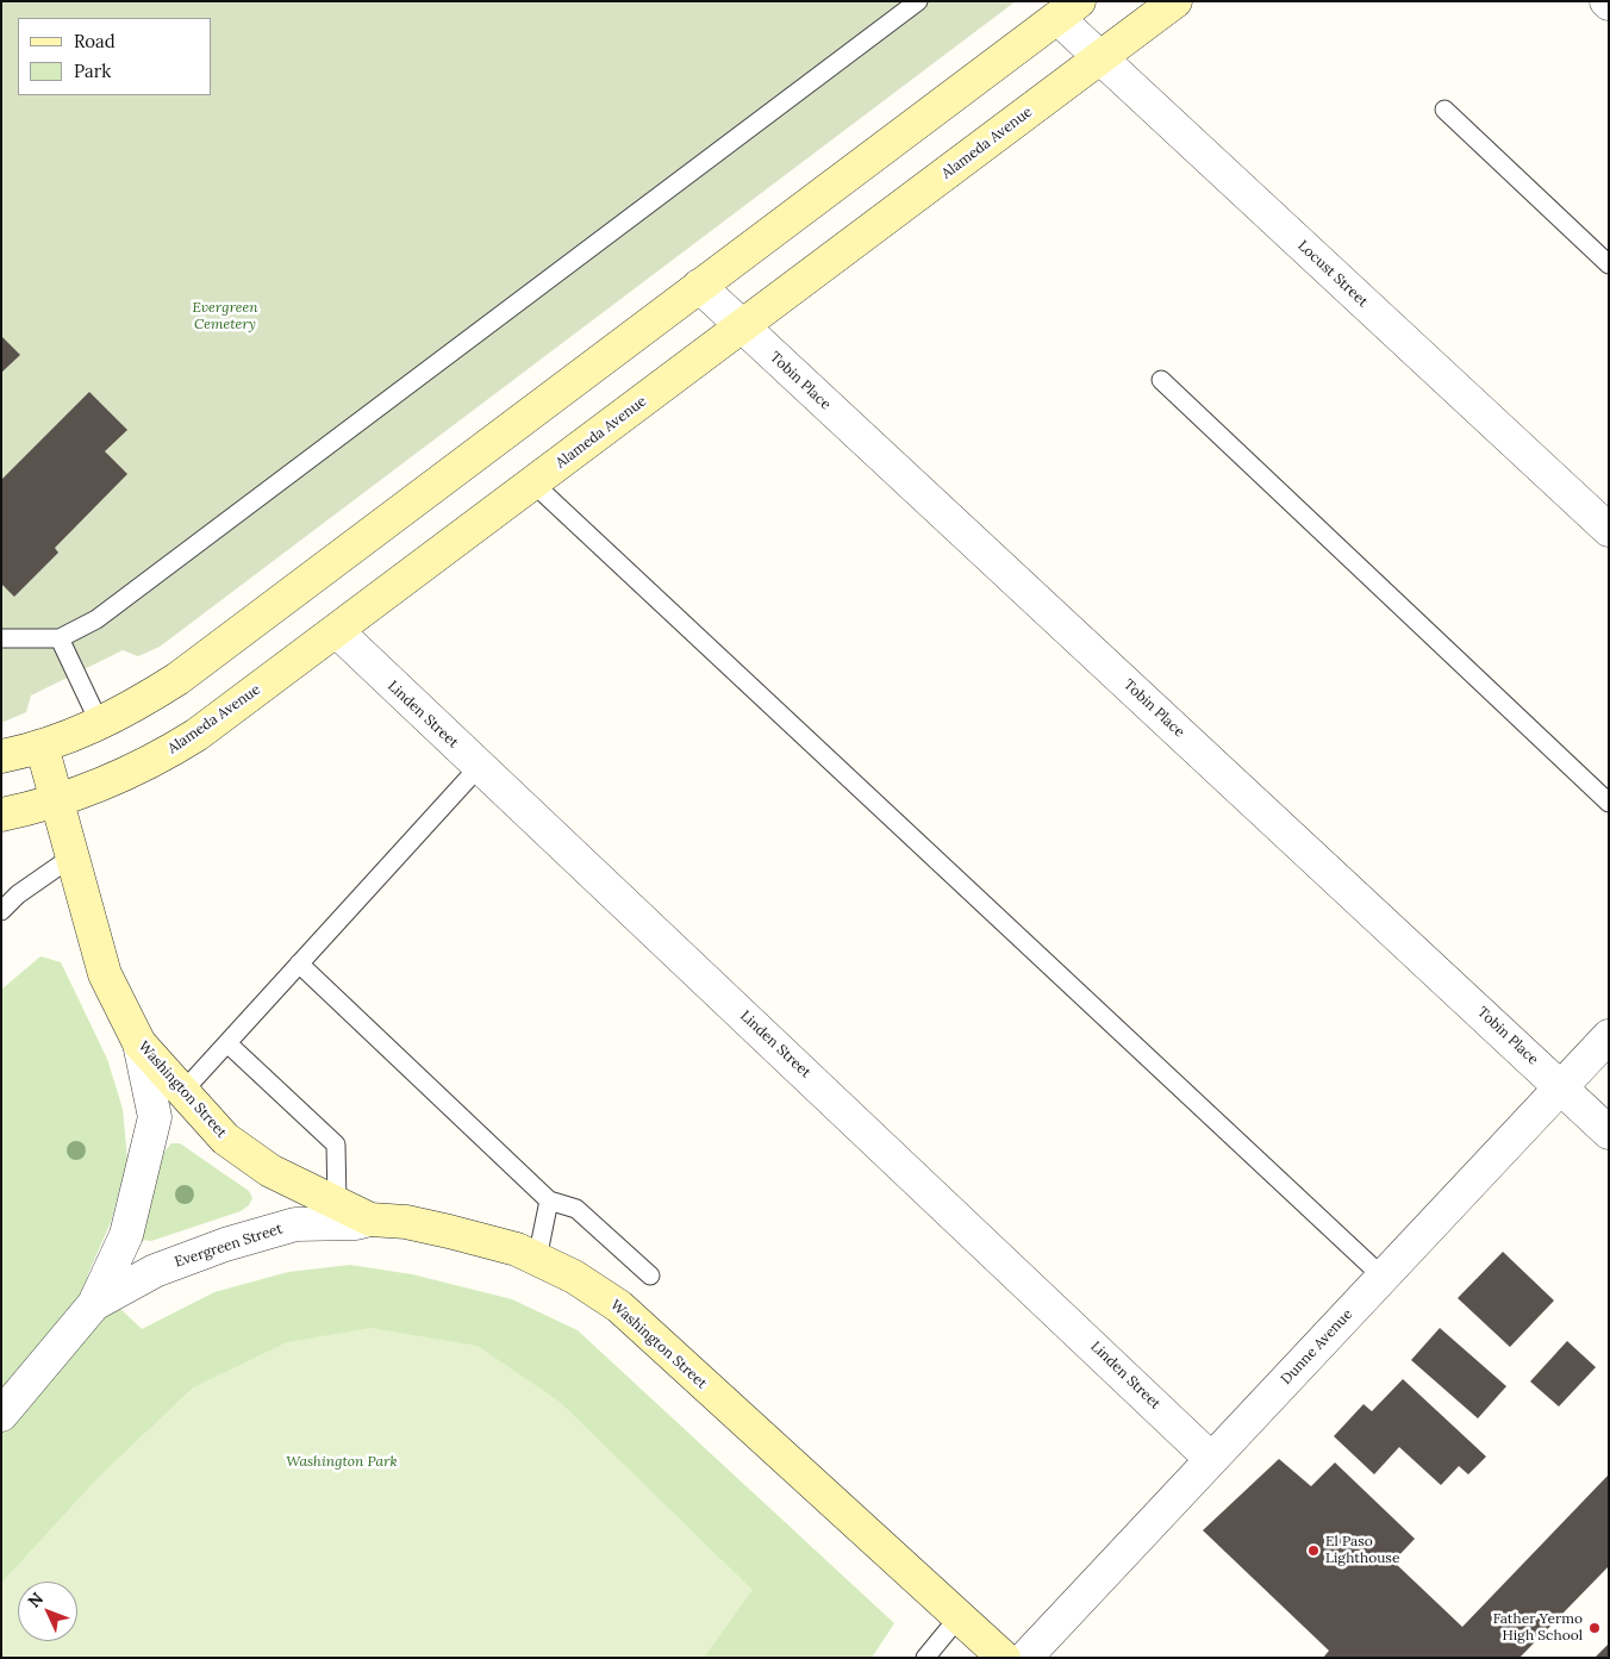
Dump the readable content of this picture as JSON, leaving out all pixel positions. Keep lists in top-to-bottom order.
{
  "streets": {
    "main road": ["Alameda Avenue", "Washington Street"],
    "street": [
      "Locust Street",
      "Tobin Place",
      "Linden Street",
      "Evergreen Street",
      "Dunne Avenue"
    ]
  },
  "crossings": [
    ["Alameda Avenue", "Locust Street"],
    ["Alameda Avenue", "Tobin Place"],
    ["Alameda Avenue", "Linden Street"],
    ["Alameda Avenue", "Washington Street"],
    ["Tobin Place", "Dunne Avenue"],
    ["Linden Street", "Dunne Avenue"],
    ["Washington Street", "Evergreen Street"]
  ],
  "parks": ["Evergreen Cemetery", "Washington Park"],
  "places": ["El Paso Lighthouse", "Father Yermo High School"],
  "legend": ["Road", "Park"],
  "north": "top left"
}
